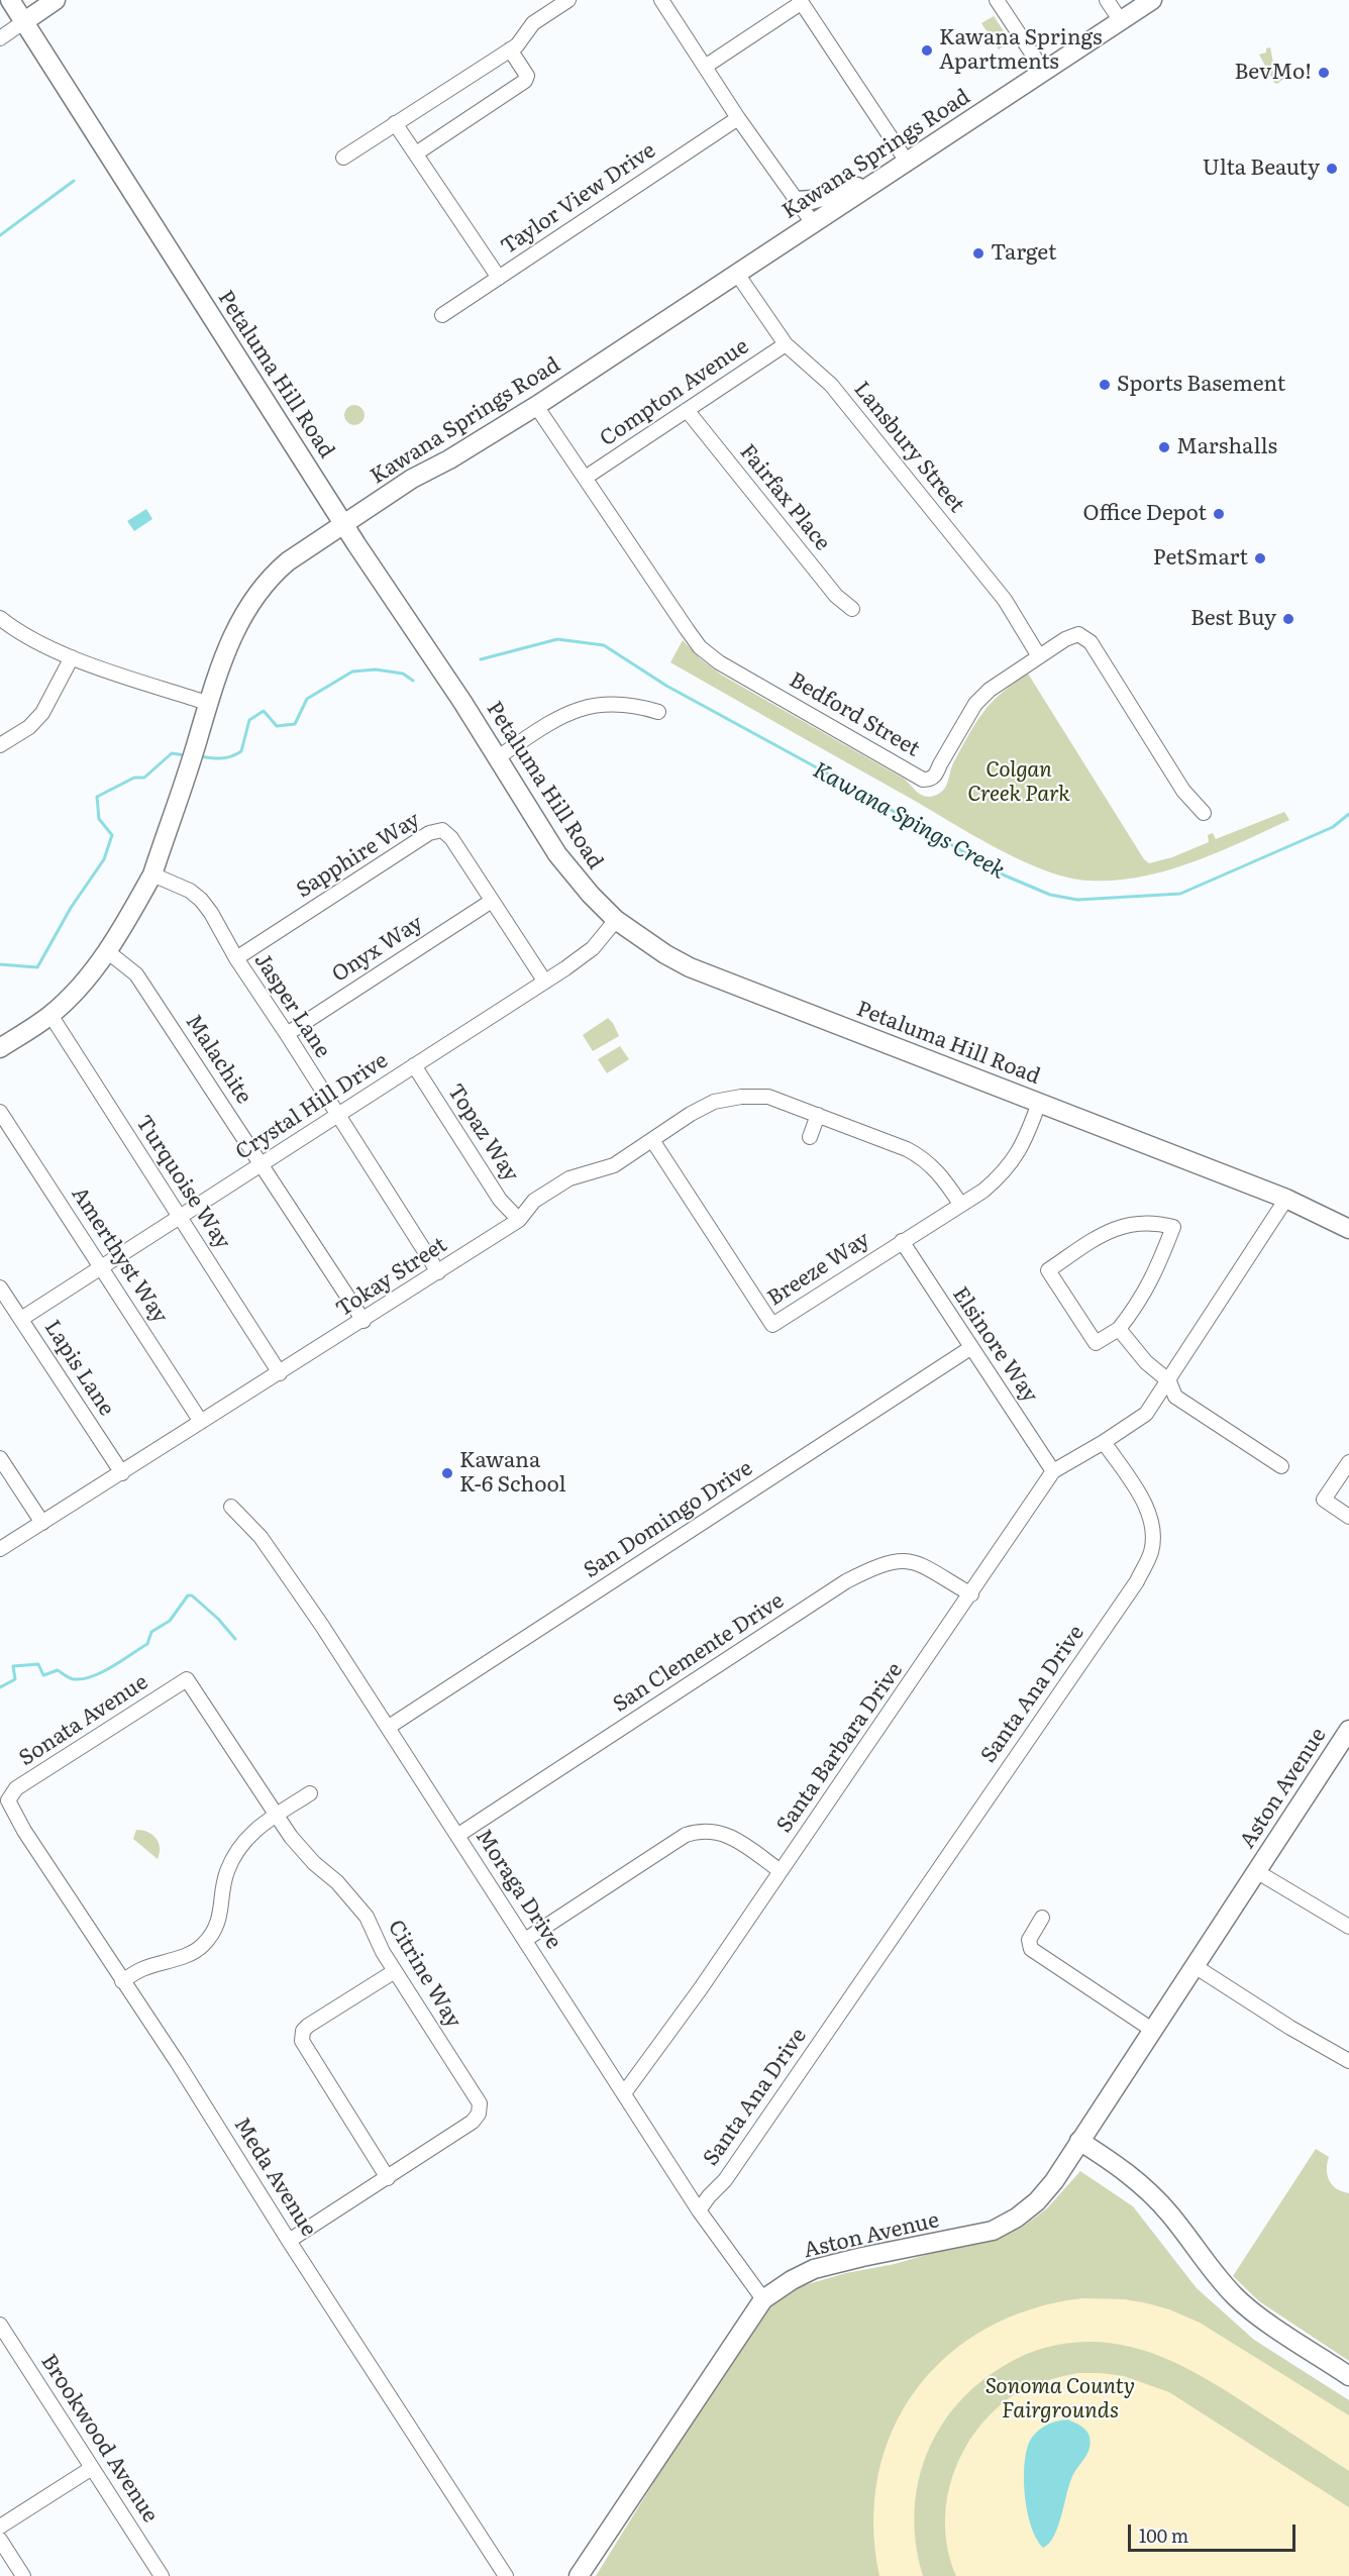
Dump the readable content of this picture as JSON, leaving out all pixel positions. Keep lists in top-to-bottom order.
{
  "streets": {
    "street": [
      "Kawana Springs Road",
      "Taylor View Drive",
      "Petaluma Hill Road",
      "Compton Avenue",
      "Lansbury Street",
      "Fairfax Place",
      "Bedford Street",
      "Sapphire Way",
      "Onyx Way",
      "Jasper Lane",
      "Malachite",
      "Crystal Hill Drive",
      "Topaz Way",
      "Turquoise Way",
      "Amerthyst Way",
      "Breeze Way",
      "Tokay Street",
      "Elsinore Way",
      "Lapis Lane",
      "San Domingo Drive",
      "San Clemente Drive",
      "Santa Ana Drive",
      "Sonata Avenue",
      "Santa Barbara Drive",
      "Aston Avenue",
      "Moraga Drive",
      "Citrine Way",
      "Meda Avenue",
      "Brookwood Avenue"
    ]
  },
  "crossings": [
    ["Kawana Springs Road", "Petaluma Hill Road"],
    ["Kawana Springs Road", "Lansbury Street"],
    ["Kawana Springs Road", "Bedford Street"],
    ["Kawana Springs Road", "Jasper Lane"],
    ["Kawana Springs Road", "Malachite"],
    ["Kawana Springs Road", "Turquoise Way"],
    ["Petaluma Hill Road", "Crystal Hill Drive"],
    ["Petaluma Hill Road", "Breeze Way"],
    ["Compton Avenue", "Lansbury Street"],
    ["Compton Avenue", "Fairfax Place"],
    ["Compton Avenue", "Bedford Street"],
    ["Lansbury Street", "Bedford Street"],
    ["Sapphire Way", "Onyx Way"],
    ["Sapphire Way", "Jasper Lane"],
    ["Sapphire Way", "Crystal Hill Drive"],
    ["Onyx Way", "Jasper Lane"],
    ["Jasper Lane", "Crystal Hill Drive"],
    ["Jasper Lane", "Tokay Street"],
    ["Malachite", "Crystal Hill Drive"],
    ["Malachite", "Tokay Street"],
    ["Crystal Hill Drive", "Topaz Way"],
    ["Crystal Hill Drive", "Turquoise Way"],
    ["Crystal Hill Drive", "Amerthyst Way"],
    ["Crystal Hill Drive", "Lapis Lane"],
    ["Topaz Way", "Tokay Street"],
    ["Turquoise Way", "Tokay Street"],
    ["Amerthyst Way", "Tokay Street"],
    ["Breeze Way", "Tokay Street"],
    ["Breeze Way", "Elsinore Way"],
    ["Tokay Street", "Lapis Lane"],
    ["Elsinore Way", "San Domingo Drive"],
    ["Elsinore Way", "Santa Barbara Drive"],
    ["San Domingo Drive", "Moraga Drive"],
    ["San Clemente Drive", "Santa Barbara Drive"],
    ["San Clemente Drive", "Moraga Drive"],
    ["Santa Ana Drive", "Santa Barbara Drive"],
    ["Santa Ana Drive", "Moraga Drive"],
    ["Sonata Avenue", "Citrine Way"],
    ["Sonata Avenue", "Meda Avenue"],
    ["Santa Barbara Drive", "Moraga Drive"],
    ["Aston Avenue", "Moraga Drive"],
    ["Citrine Way", "Meda Avenue"]
  ],
  "water": ["Kawana Spings Creek"],
  "parks": ["Colgan Creek Park", "Sonoma County Fairgrounds"],
  "places": [
    "Kawana Springs Apartments",
    "BevMo!",
    "Ulta Beauty",
    "Target",
    "Sports Basement",
    "Marshalls",
    "Office Depot",
    "PetSmart",
    "Best Buy",
    "Kawana K-6 School"
  ],
  "scale_bar": "100 m"
}
